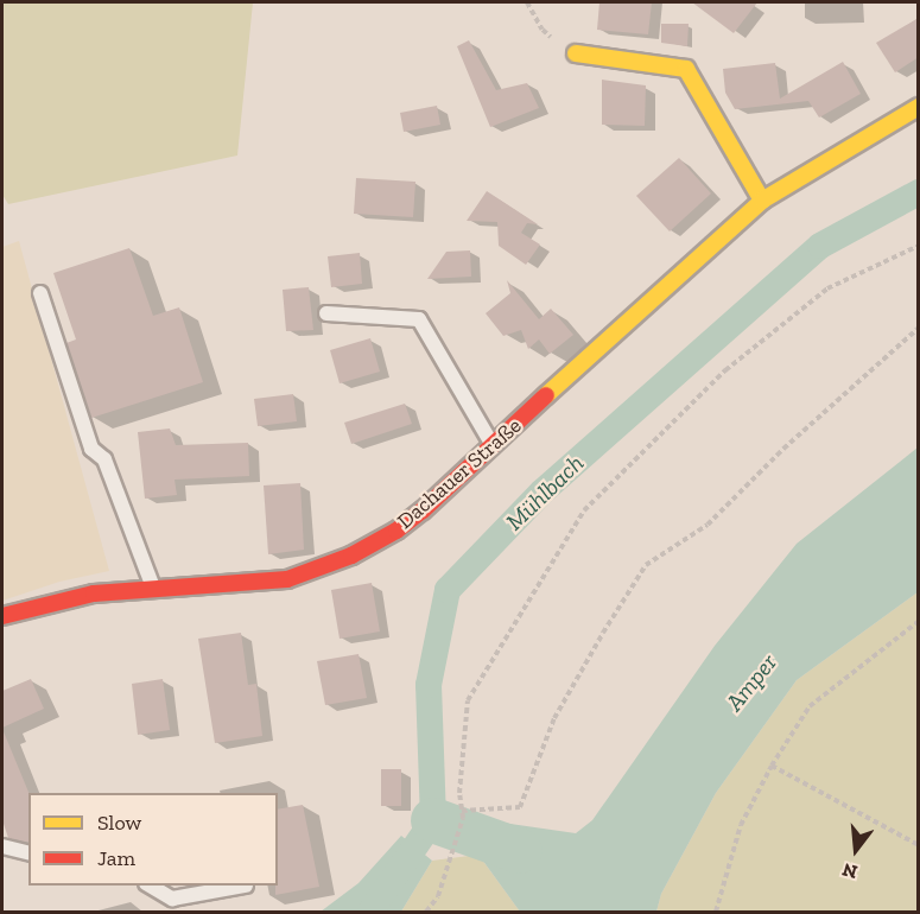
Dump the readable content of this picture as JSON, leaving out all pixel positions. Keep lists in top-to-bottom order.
{
  "streets": {
    "main road": ["Dachauer Straße"]
  },
  "water": ["Mühlbach", "Amper"],
  "legend": ["Slow", "Jam"],
  "north": "bottom"
}
